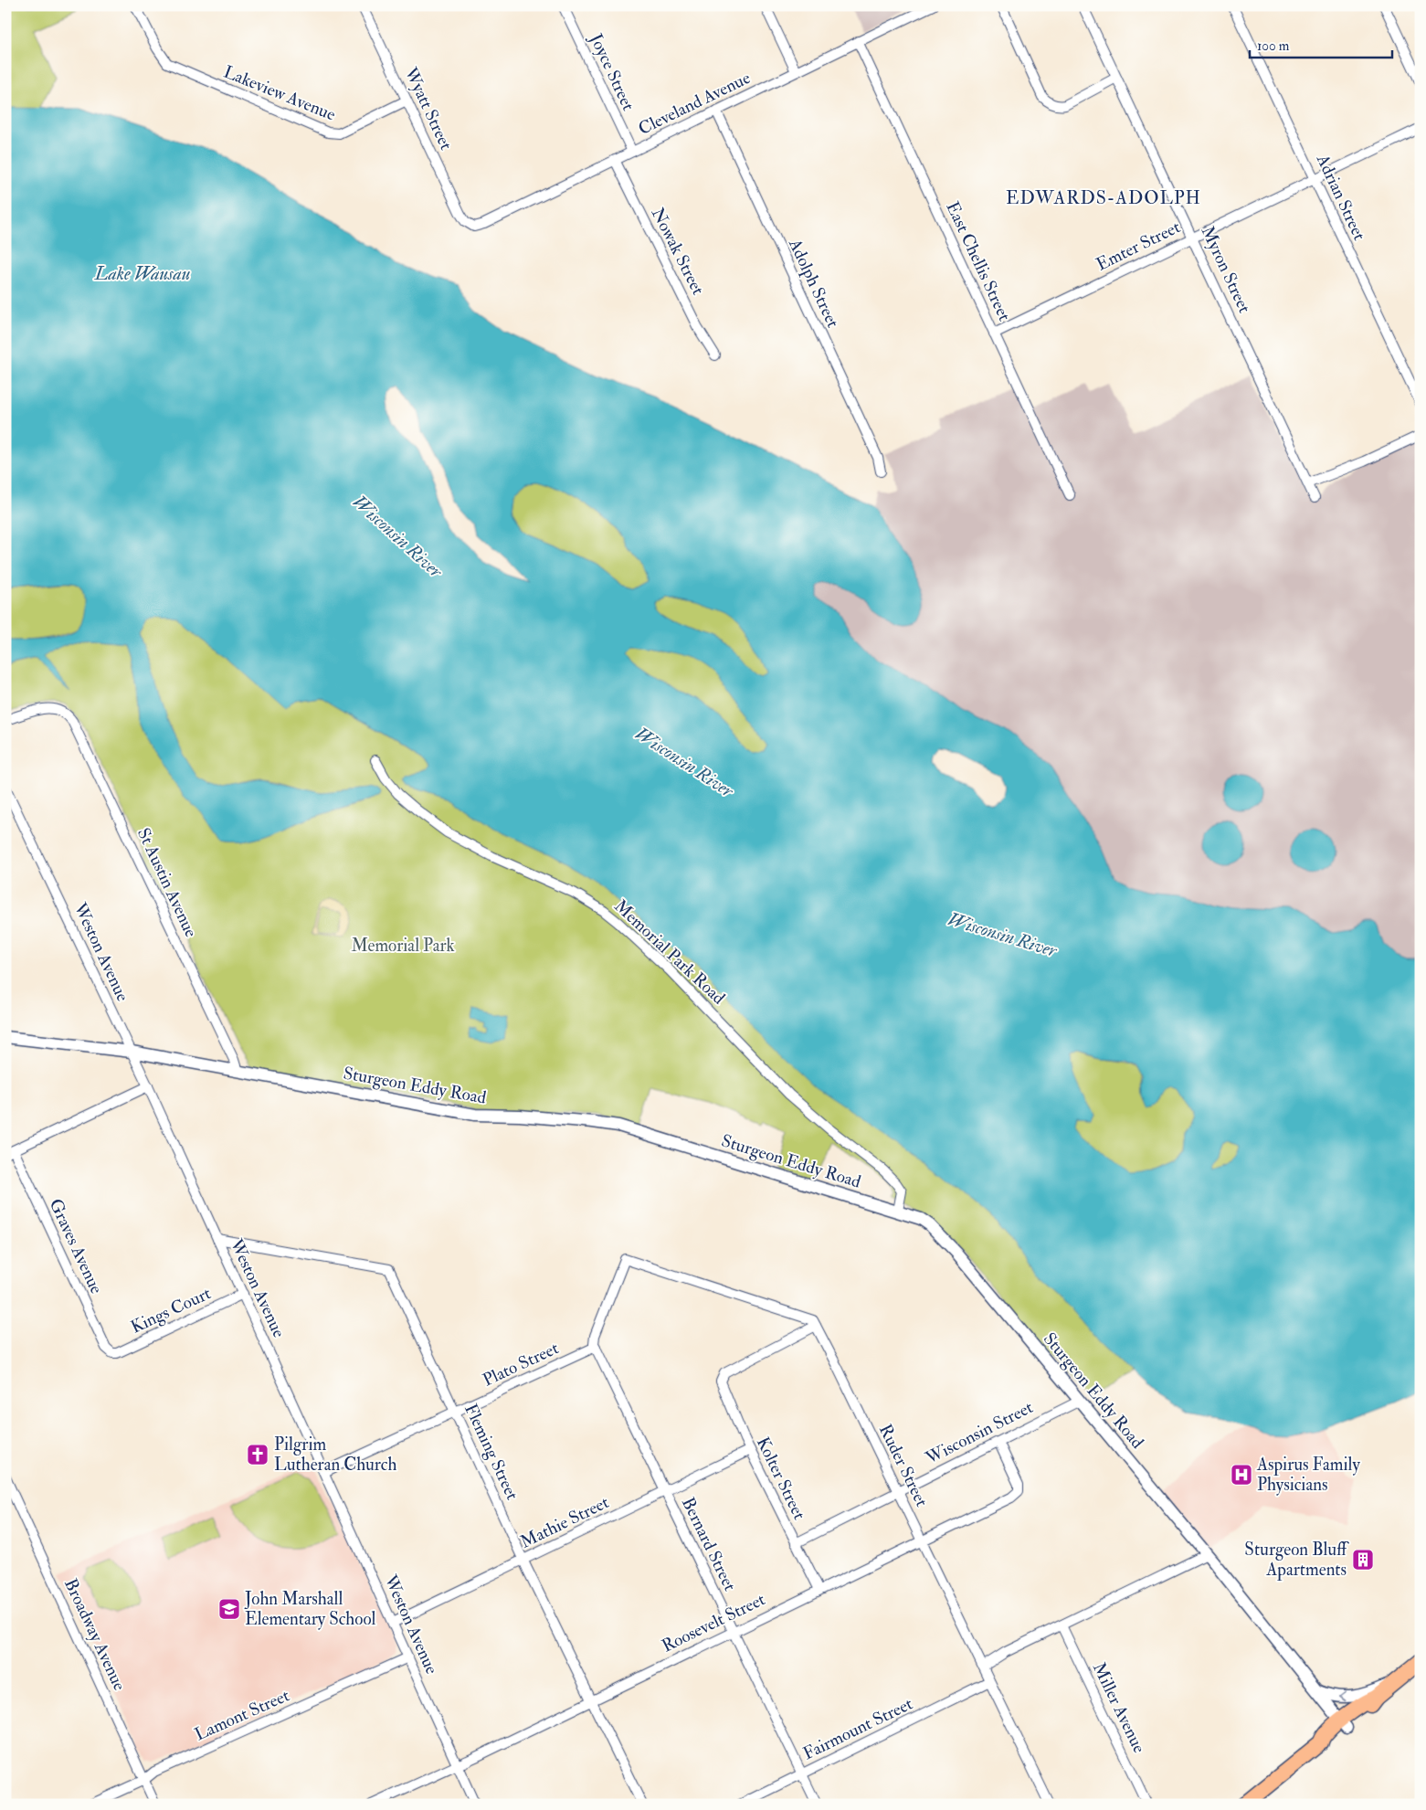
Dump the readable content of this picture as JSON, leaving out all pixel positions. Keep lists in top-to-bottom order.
{
  "streets": {
    "street": [
      "Joyce Street",
      "Lakeview Avenue",
      "Cleveland Avenue",
      "Wyatt Street",
      "Adrian Street",
      "Emter Street",
      "Nowak Street",
      "East Chellis Street",
      "Myron Street",
      "Adolph Street",
      "St Austin Avenue",
      "Weston Avenue",
      "Memorial Park Road",
      "Sturgeon Eddy Road",
      "Graves Avenue",
      "Kings Court",
      "Plato Street",
      "Wisconsin Street",
      "Fleming Street",
      "Ruder Street",
      "Kolter Street",
      "Mathie Street",
      "Bernard Street",
      "Roosevelt Street",
      "Broadway Avenue",
      "Miller Avenue",
      "Lamont Street",
      "Fairmount Street"
    ]
  },
  "crossings": [
    ["Joyce Street", "Cleveland Avenue"],
    ["Lakeview Avenue", "Wyatt Street"],
    ["Cleveland Avenue", "Wyatt Street"],
    ["Cleveland Avenue", "Nowak Street"],
    ["Cleveland Avenue", "East Chellis Street"],
    ["Cleveland Avenue", "Adolph Street"],
    ["Adrian Street", "Emter Street"],
    ["Emter Street", "East Chellis Street"],
    ["Emter Street", "Myron Street"],
    ["St Austin Avenue", "Sturgeon Eddy Road"],
    ["Weston Avenue", "Sturgeon Eddy Road"],
    ["Weston Avenue", "Kings Court"],
    ["Weston Avenue", "Plato Street"],
    ["Weston Avenue", "Fleming Street"],
    ["Weston Avenue", "Mathie Street"],
    ["Weston Avenue", "Roosevelt Street"],
    ["Weston Avenue", "Lamont Street"],
    ["Memorial Park Road", "Sturgeon Eddy Road"],
    ["Sturgeon Eddy Road", "Wisconsin Street"],
    ["Graves Avenue", "Kings Court"],
    ["Plato Street", "Fleming Street"],
    ["Plato Street", "Bernard Street"],
    ["Wisconsin Street", "Ruder Street"],
    ["Wisconsin Street", "Kolter Street"],
    ["Wisconsin Street", "Roosevelt Street"],
    ["Fleming Street", "Mathie Street"],
    ["Fleming Street", "Roosevelt Street"],
    ["Ruder Street", "Kolter Street"],
    ["Ruder Street", "Roosevelt Street"],
    ["Ruder Street", "Fairmount Street"],
    ["Kolter Street", "Mathie Street"],
    ["Kolter Street", "Roosevelt Street"],
    ["Mathie Street", "Bernard Street"],
    ["Bernard Street", "Roosevelt Street"],
    ["Bernard Street", "Fairmount Street"],
    ["Broadway Avenue", "Lamont Street"]
  ],
  "districts": ["EDWARDS-ADOLPH"],
  "water": ["Lake Wausau", "Wisconsin River"],
  "parks": ["Memorial Park"],
  "places": {
    "church": ["Pilgrim Lutheran Church"],
    "hospital": ["Aspirus Family Physicians"],
    "building": ["Sturgeon Bluff Apartments"],
    "school or university": ["John Marshall Elementary School"]
  },
  "scale_bar": "100 m"
}
